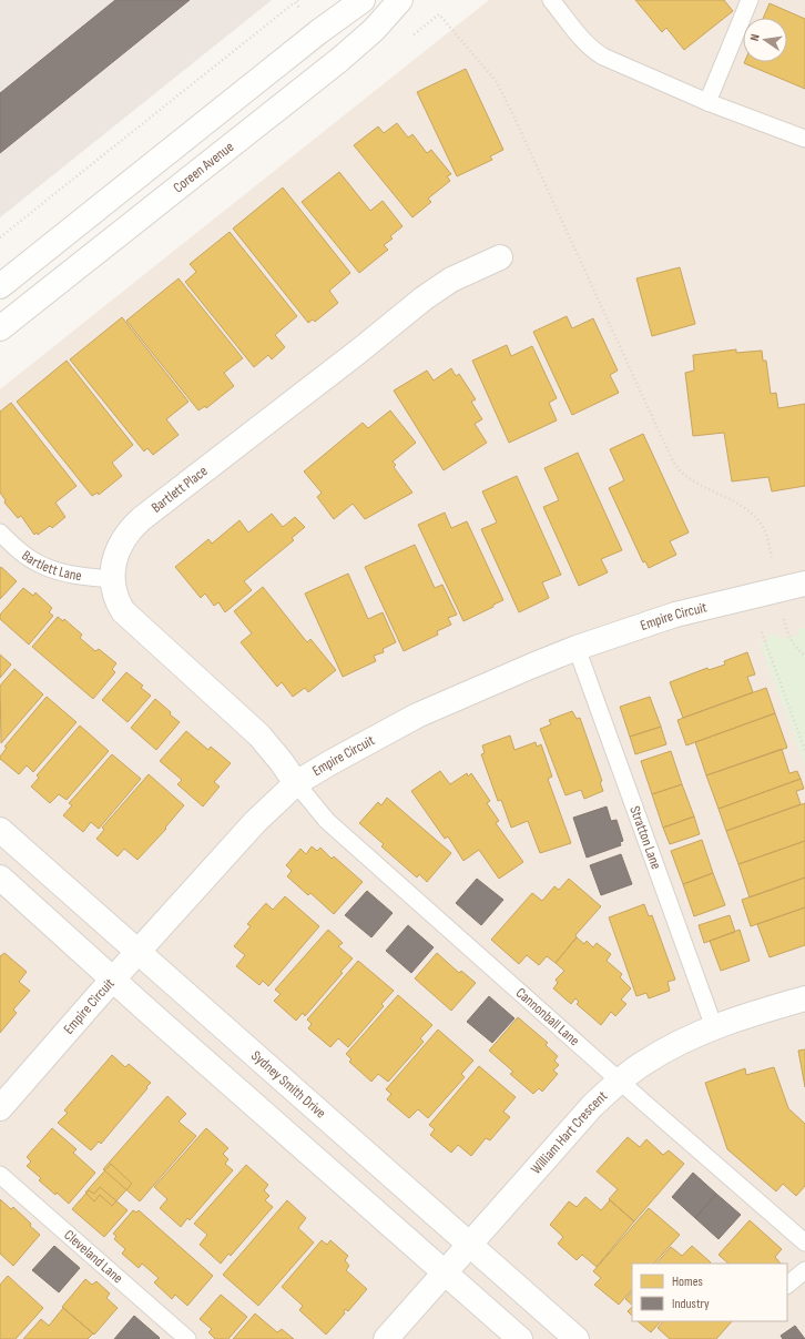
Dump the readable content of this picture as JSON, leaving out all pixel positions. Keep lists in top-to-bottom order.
{
  "streets": {
    "street": [
      "Coreen Avenue",
      "Bartlett Place",
      "Empire Circuit",
      "Sydney Smith Drive",
      "William Hart Crescent"
    ],
    "lane": [
      "Bartlett Lane",
      "Stratton Lane",
      "Cannonball Lane",
      "Cleveland Lane"
    ]
  },
  "crossings": [
    ["Bartlett Place", "Bartlett Lane"],
    ["Bartlett Place", "Empire Circuit"],
    ["Bartlett Place", "Cannonball Lane"],
    ["Empire Circuit", "Stratton Lane"],
    ["Empire Circuit", "Cannonball Lane"],
    ["Empire Circuit", "Sydney Smith Drive"],
    ["Stratton Lane", "William Hart Crescent"],
    ["Cannonball Lane", "William Hart Crescent"],
    ["Sydney Smith Drive", "William Hart Crescent"]
  ],
  "legend": ["Homes", "Industry"],
  "north": "left"
}
